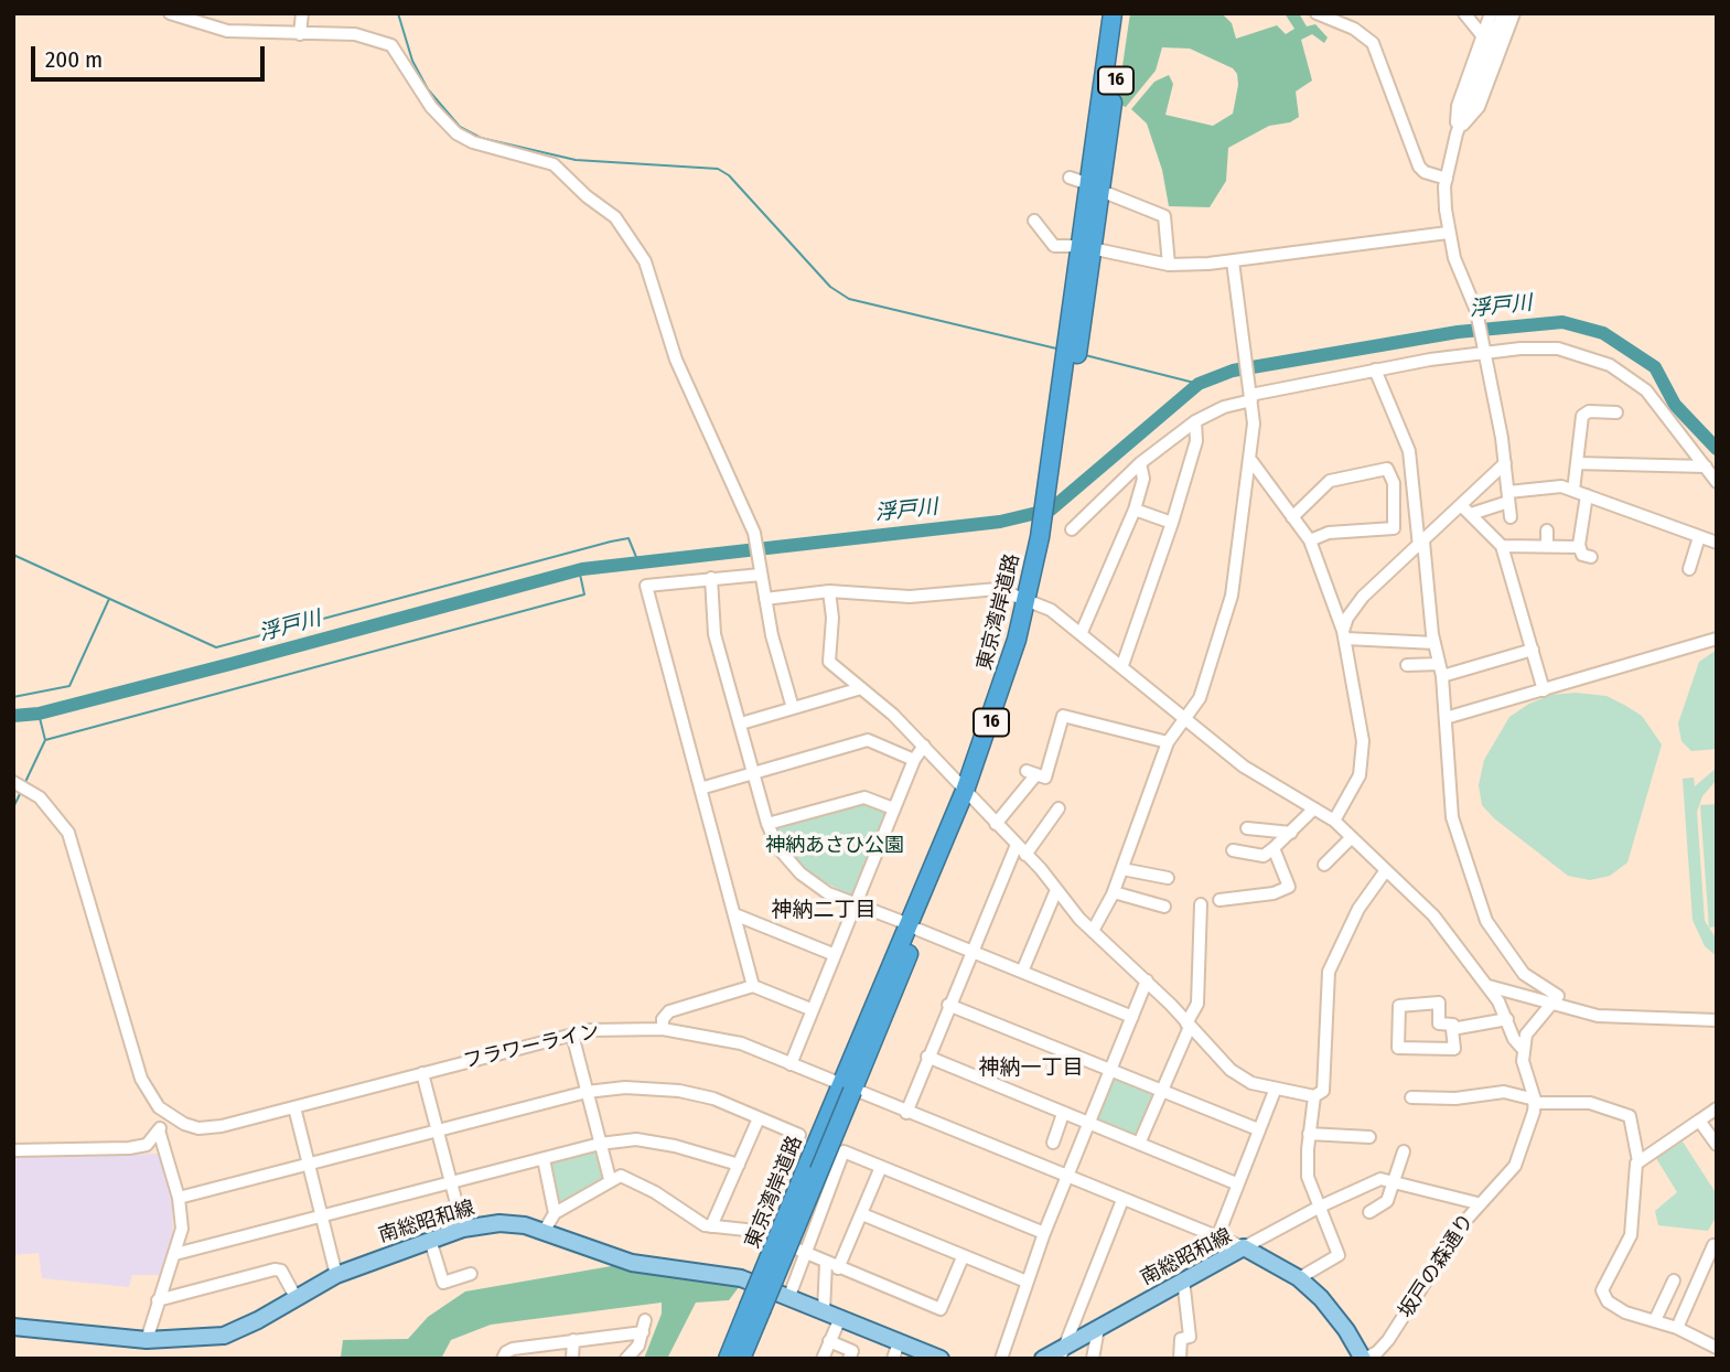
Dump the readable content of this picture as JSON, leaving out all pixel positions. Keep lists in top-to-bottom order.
{
  "streets": {
    "highway": ["16", "東京湾岸道路"],
    "main road": ["南総昭和線"],
    "street": ["フラワーライン", "坂戸の森通り"]
  },
  "crossings": [
    ["東京湾岸道路", "フラワーライン"],
    ["東京湾岸道路", "坂戸の森通り"],
    ["フラワーライン", "南総昭和線"],
    ["南総昭和線", "坂戸の森通り"]
  ],
  "districts": ["神納二丁目", "神納一丁目"],
  "water": ["浮戸川"],
  "parks": ["神納あさひ公園"],
  "scale_bar": "200 m"
}
